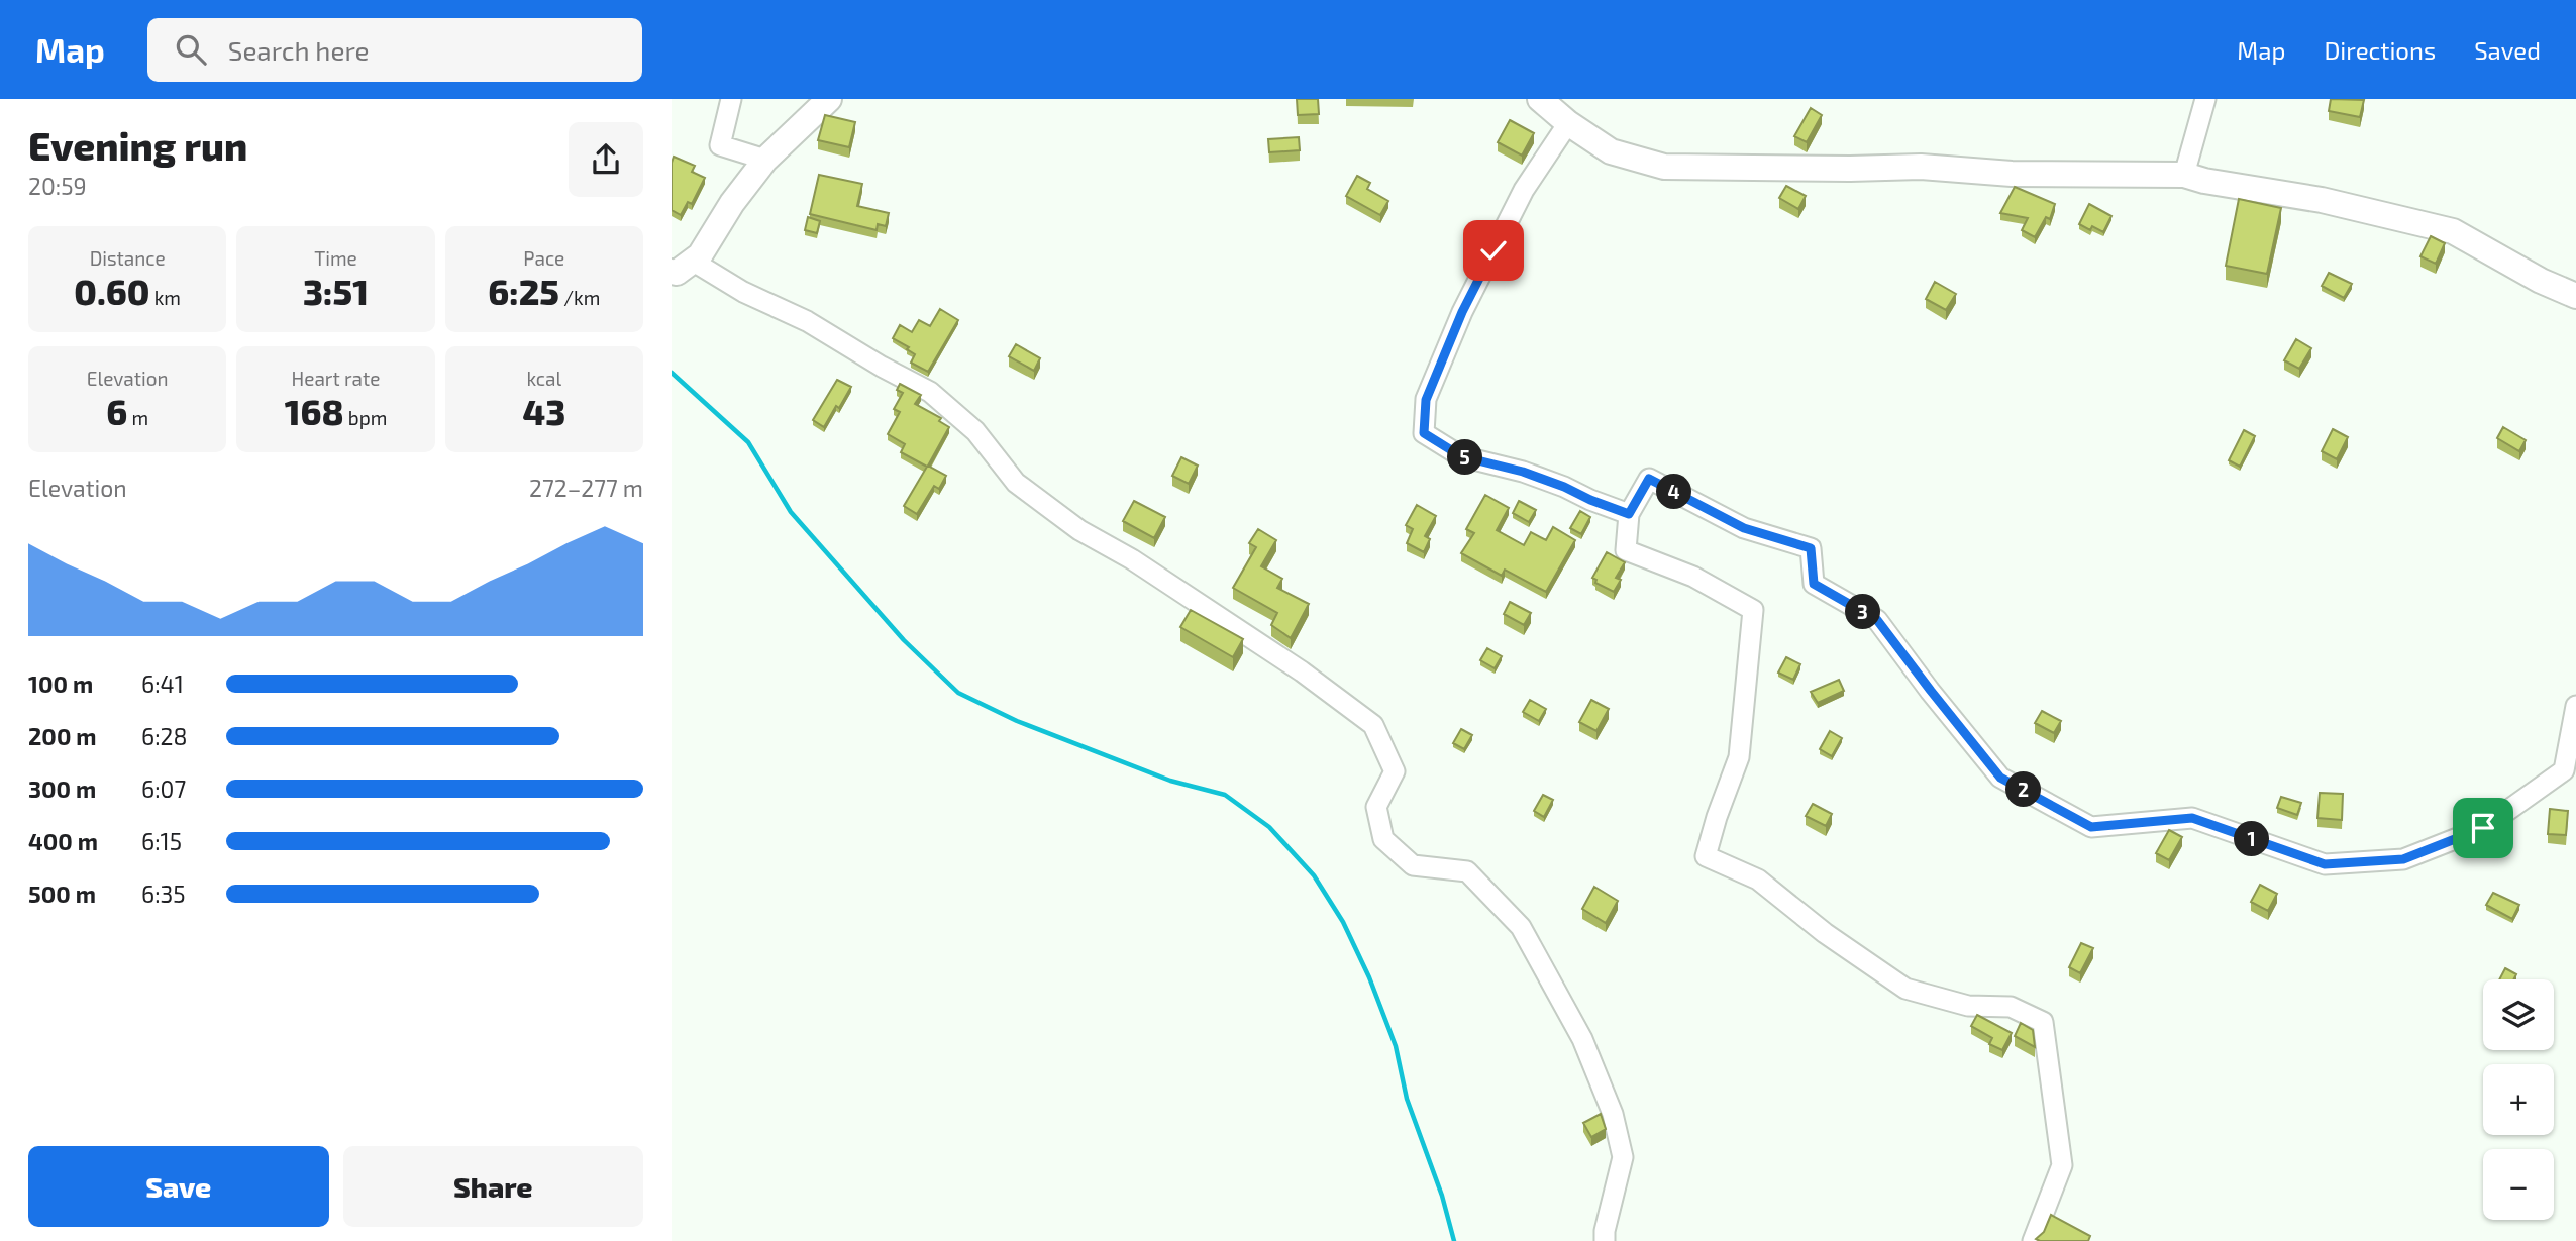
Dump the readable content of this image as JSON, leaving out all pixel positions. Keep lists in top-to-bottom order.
{
  "page": {
    "header": "Map",
    "search": "Search here",
    "nav": ["Map", "Directions", "Saved"],
    "heading": ["Evening run", "20:59"],
    "stats": [
      ["Distance", "0.60 km"],
      ["Time", "3:51"],
      ["Pace", "6:25 /km"],
      ["Elevation", "6 m"],
      ["Heart rate", "168 bpm"],
      ["kcal", "43"]
    ],
    "pins": [
      "5",
      "4",
      "3",
      "2",
      "1"
    ],
    "chart": ["Elevation", "272–277 m"],
    "list": [
      {
        "name": "100 m",
        "note": "6:41"
      },
      {
        "name": "200 m",
        "note": "6:28"
      },
      {
        "name": "300 m",
        "note": "6:07"
      },
      {
        "name": "400 m",
        "note": "6:15"
      },
      {
        "name": "500 m",
        "note": "6:35"
      }
    ],
    "map_buttons": ["+", "−"],
    "buttons": ["Save", "Share"]
  }
}
